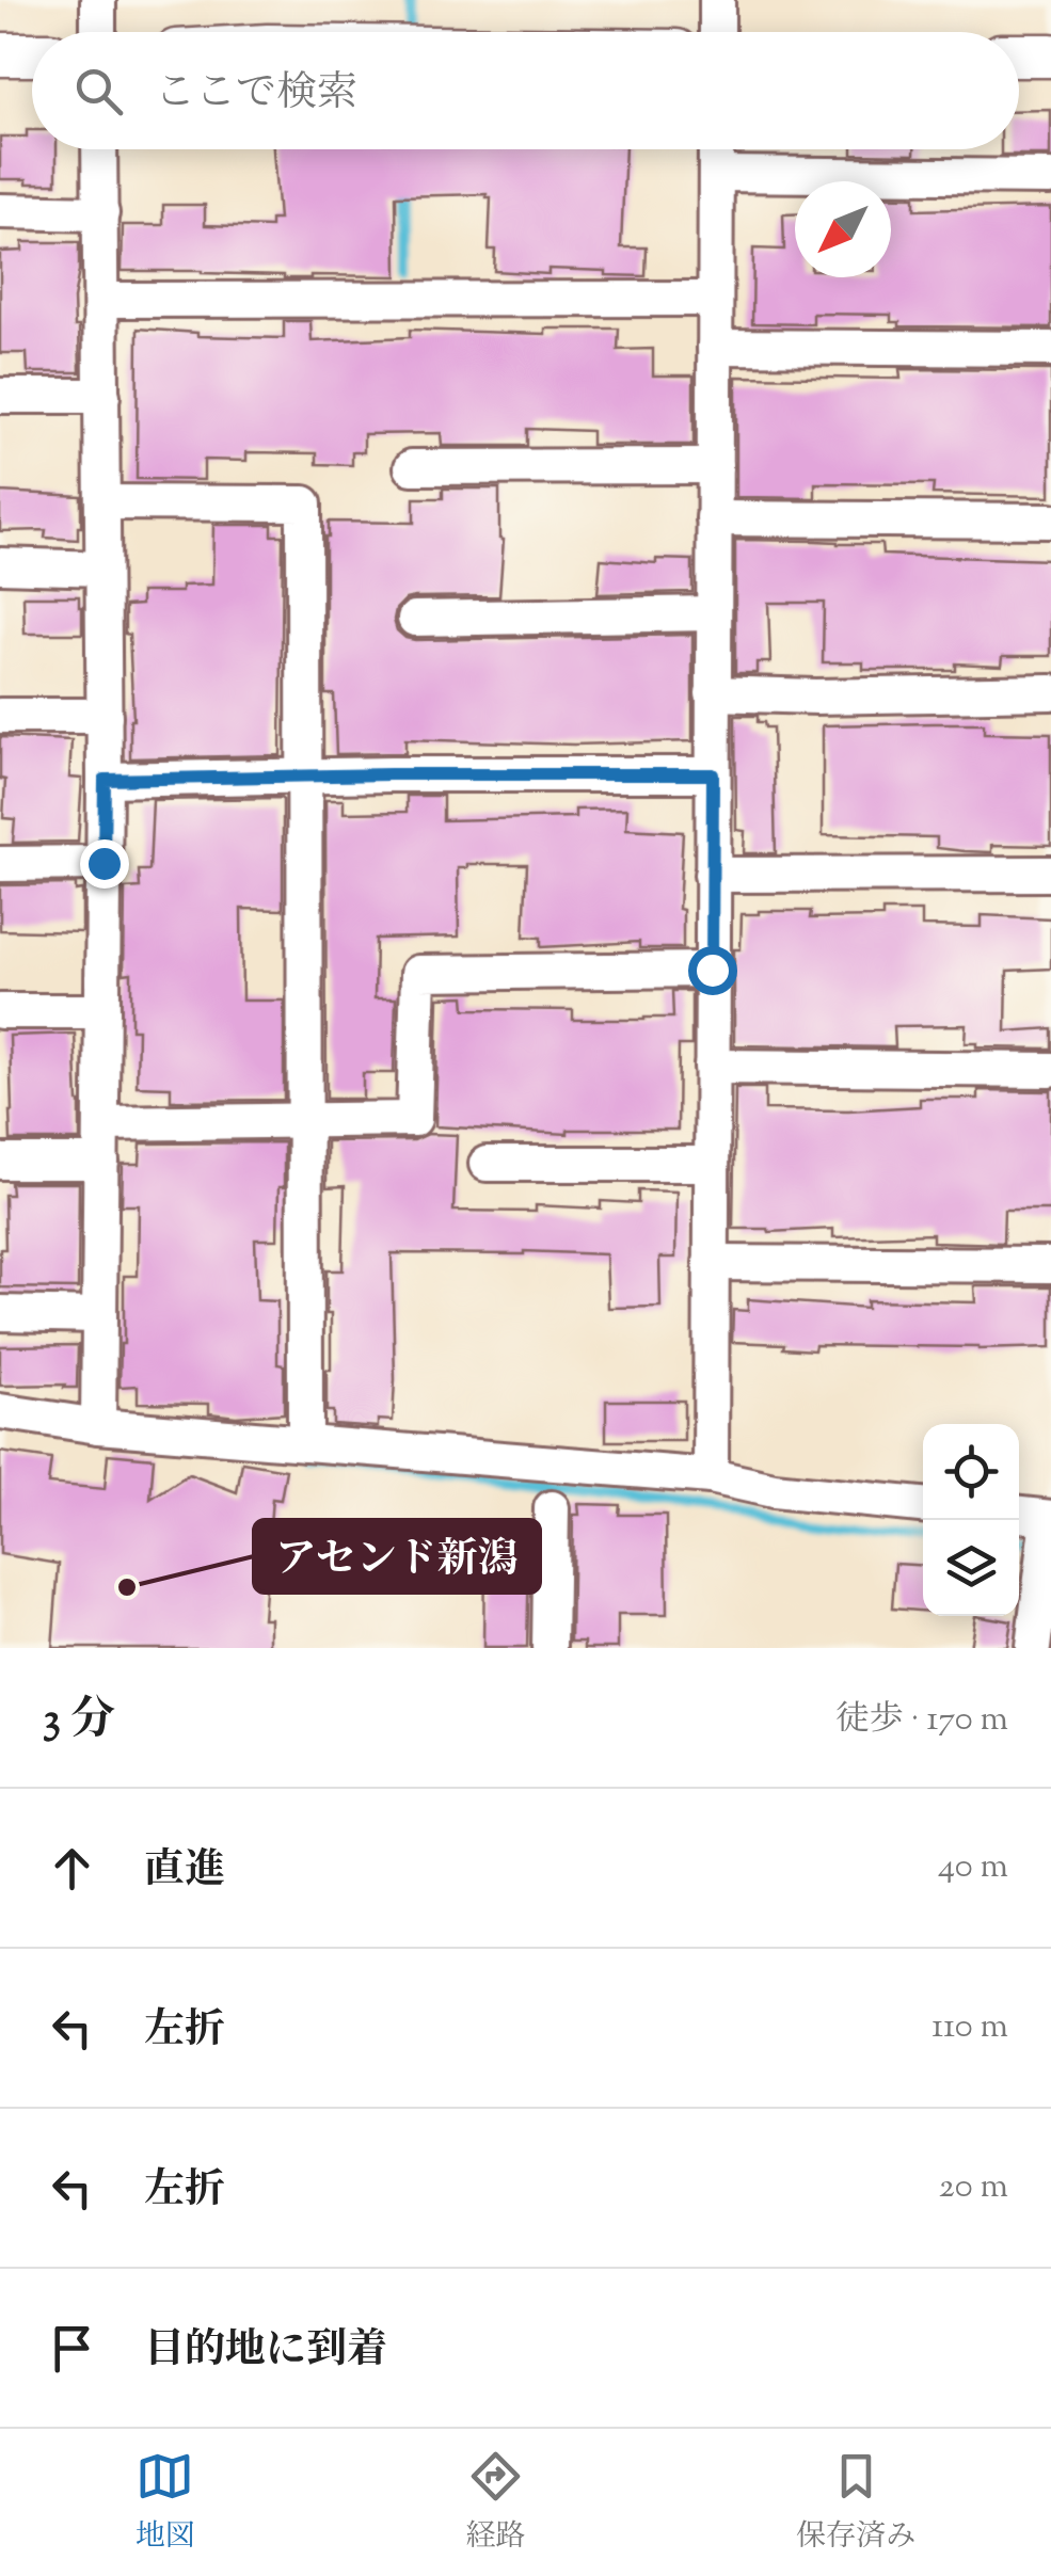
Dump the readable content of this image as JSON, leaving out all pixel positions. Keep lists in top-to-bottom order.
{
  "places": ["アセンド新潟"],
  "north": "bottom left",
  "page": {
    "search": "ここで検索",
    "heading": ["3 分", "徒歩 · 170 m"],
    "list": [
      ["直進", "40 m"],
      ["左折", "110 m"],
      ["左折", "20 m"],
      "目的地に到着"
    ],
    "nav": ["地図", "経路", "保存済み"]
  }
}
